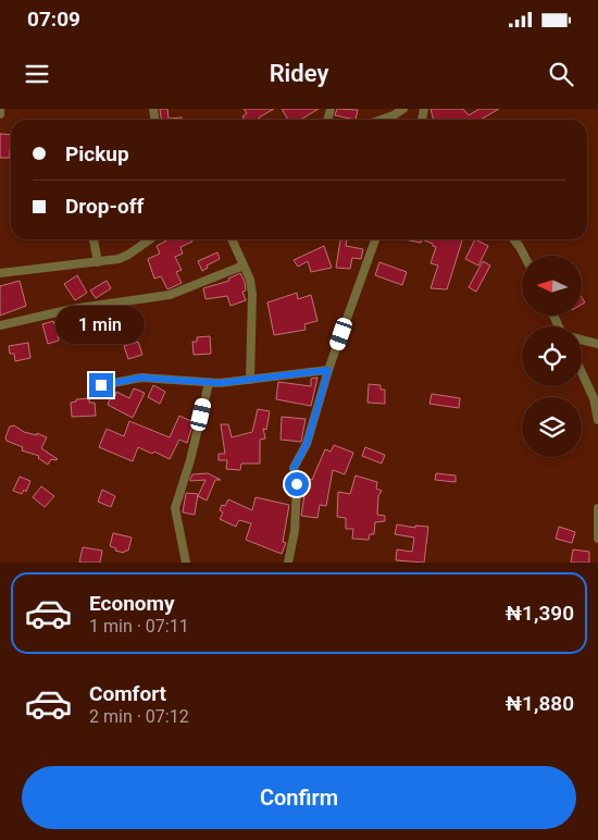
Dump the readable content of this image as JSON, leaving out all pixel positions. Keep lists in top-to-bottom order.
{
  "north": "left",
  "page": {
    "status": "07:09",
    "header": "Ridey",
    "banner": ["Pickup", "Drop-off"],
    "bubble": "1 min",
    "list": [
      {
        "name": "Economy",
        "note": "1 min · 07:11",
        "value": "₦1,390"
      },
      {
        "name": "Comfort",
        "note": "2 min · 07:12",
        "value": "₦1,880"
      }
    ],
    "buttons": "Confirm"
  }
}
